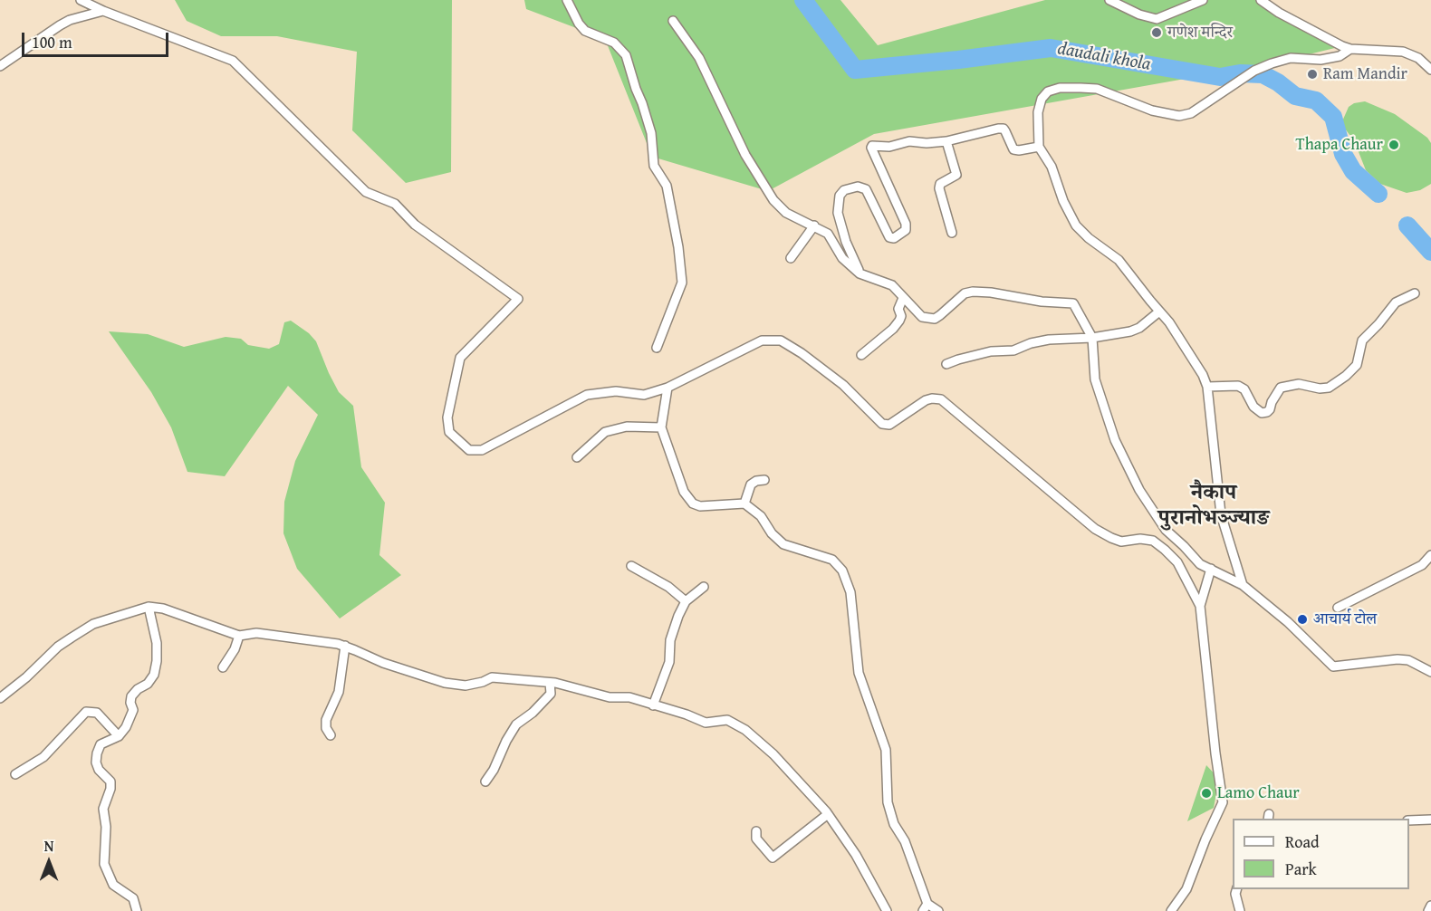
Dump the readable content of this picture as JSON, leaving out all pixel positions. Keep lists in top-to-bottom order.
{
  "districts": ["नैकाप पुरानोभञ्ज्याङ"],
  "water": ["daudali khola"],
  "places": [
    "गणेश मन्दिर",
    "Ram Mandir",
    "Thapa Chaur",
    "आचार्य टोल",
    "Lamo Chaur"
  ],
  "legend": ["Road", "Park"],
  "scale_bar": "100 m",
  "north": "top"
}
